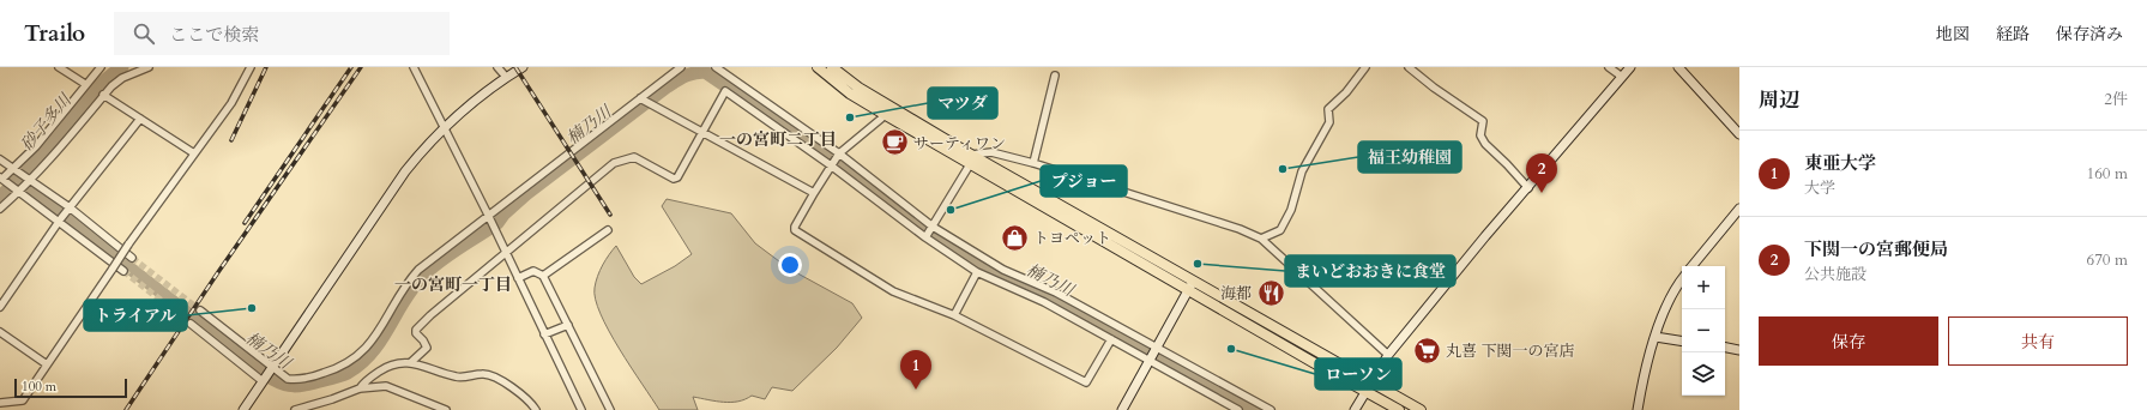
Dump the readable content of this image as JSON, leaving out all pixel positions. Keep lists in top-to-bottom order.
{
  "districts": ["一の宮町二丁目", "一の宮町一丁目"],
  "water": ["砂子多川", "楠乃川"],
  "places": {
    "other": [
      "マツダ",
      "福王幼稚園",
      "プジョー",
      "まいどおおきに食堂",
      "トライアル",
      "ローソン"
    ],
    "cafe": ["サーティワン"],
    "shop": ["トヨペット"],
    "restaurant": ["海都"],
    "supermarket": ["丸喜 下関一の宮店"]
  },
  "scale_bar": "100 m",
  "page": {
    "header": "Trailo",
    "search": "ここで検索",
    "nav": ["地図", "経路", "保存済み"],
    "heading": ["周辺", "2件"],
    "list": [
      {
        "mark": "1",
        "name": "東亜大学",
        "note": "大学",
        "value": "160 m"
      },
      {
        "mark": "2",
        "name": "下関一の宮郵便局",
        "note": "公共施設",
        "value": "670 m"
      }
    ],
    "pins": ["2", "1"],
    "map_buttons": ["+", "−"],
    "buttons": ["保存", "共有"],
    "scale": "100 m"
  }
}
